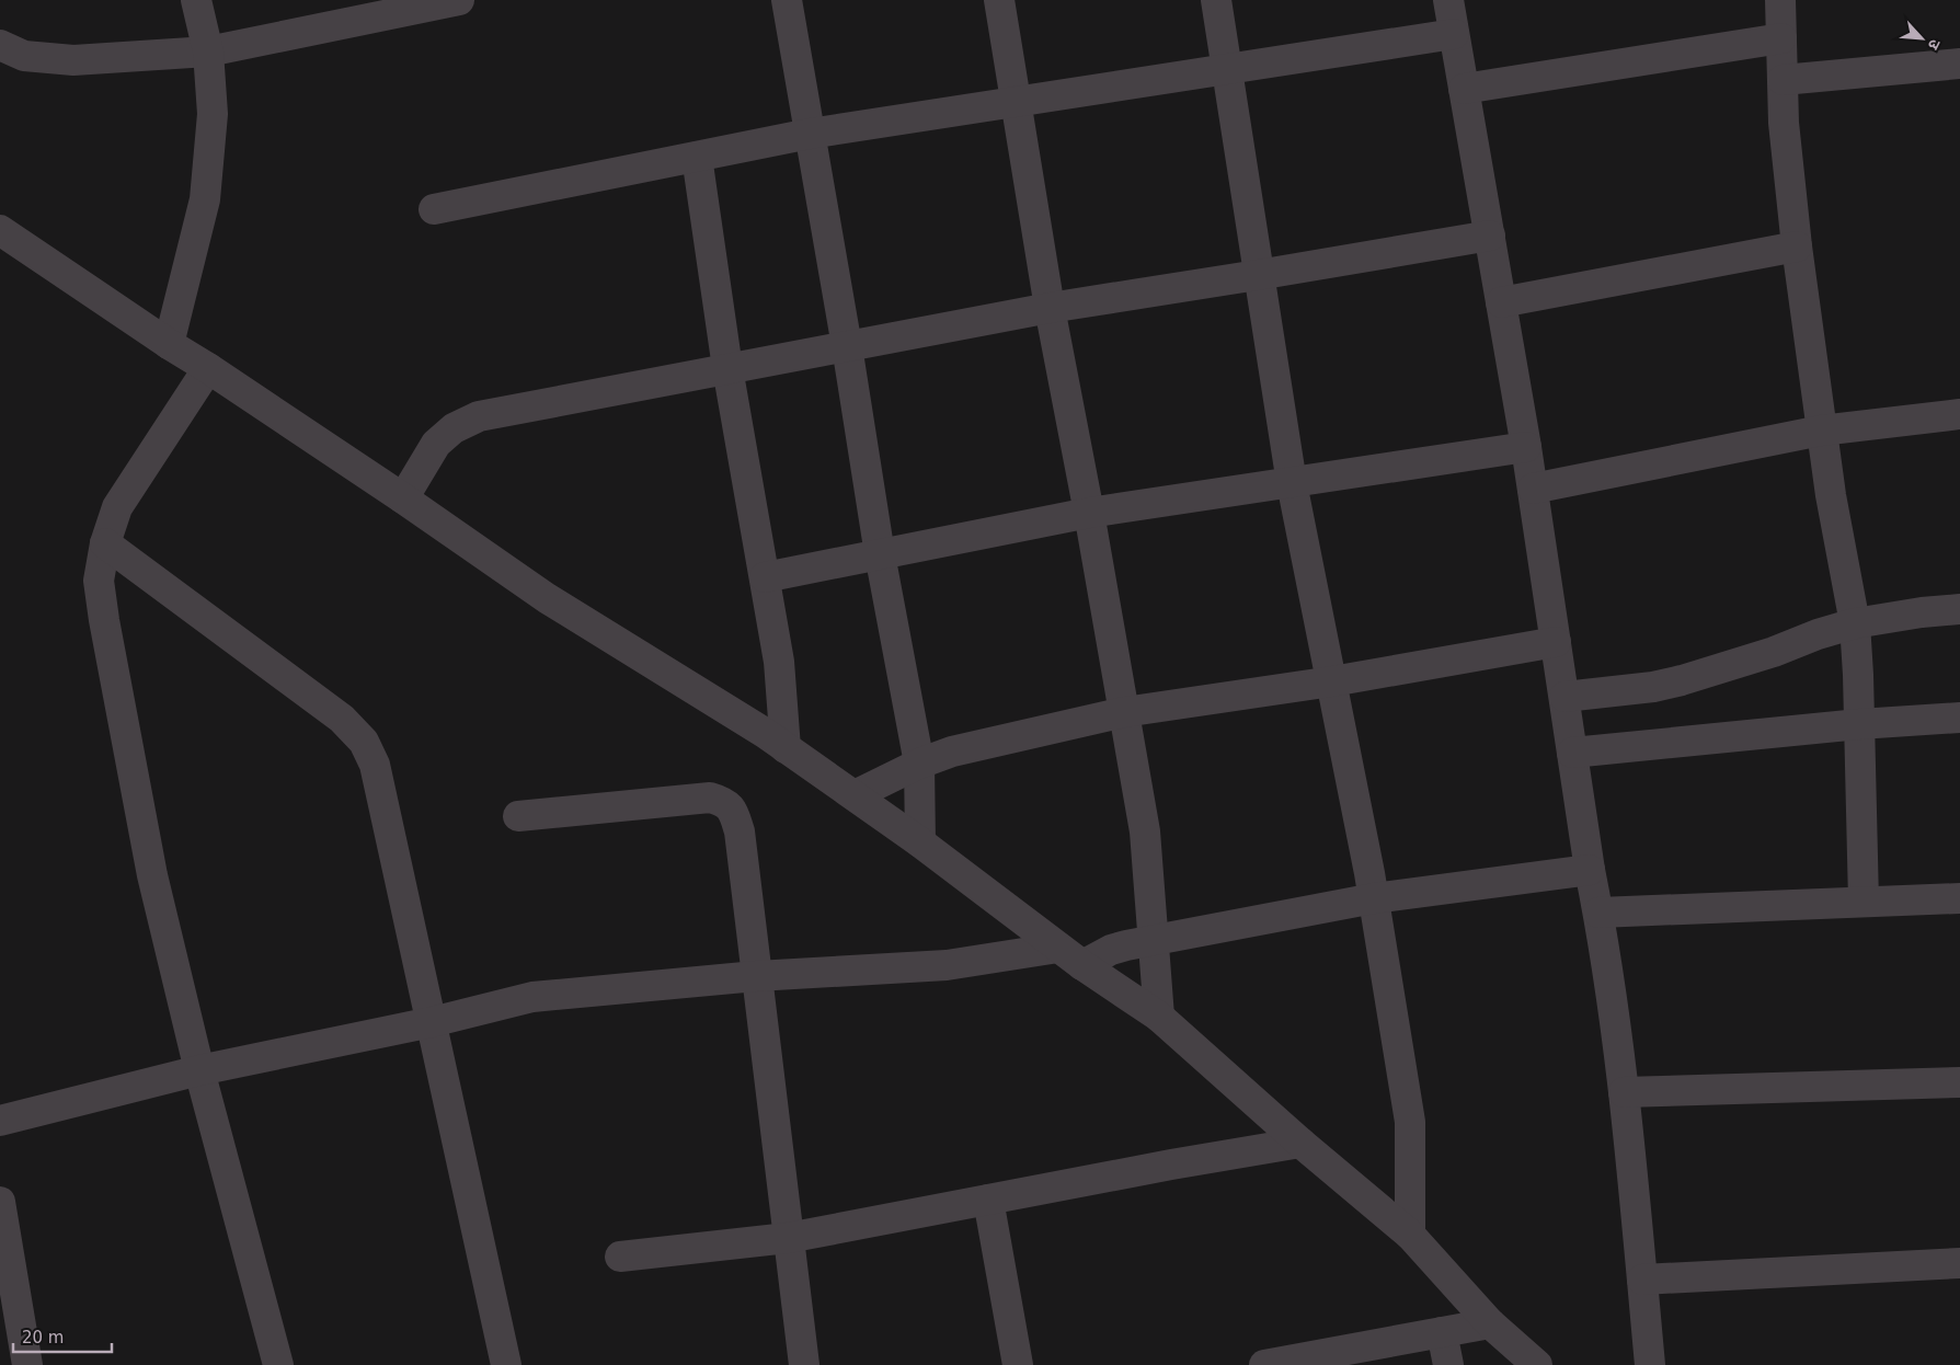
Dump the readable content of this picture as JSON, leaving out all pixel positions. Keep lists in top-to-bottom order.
{
  "scale_bar": "20 m",
  "north": "bottom right"
}
